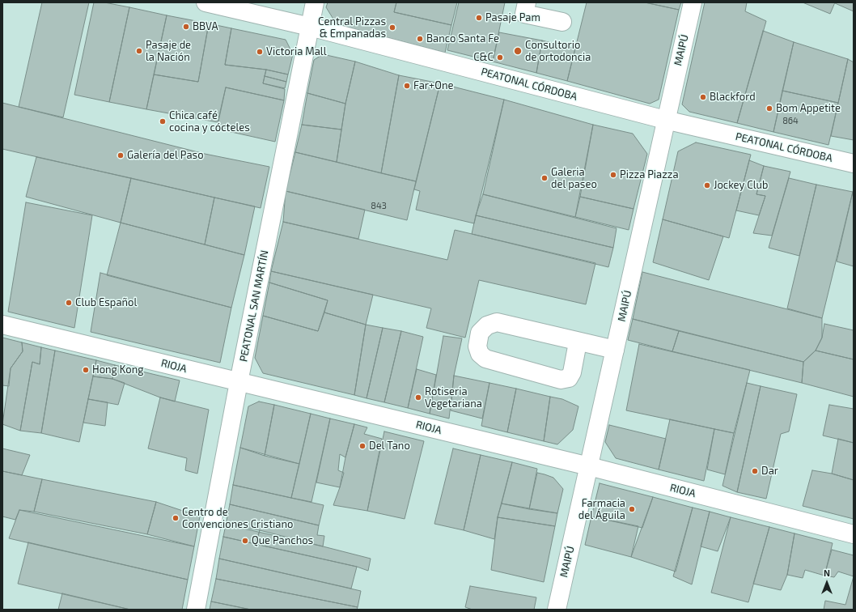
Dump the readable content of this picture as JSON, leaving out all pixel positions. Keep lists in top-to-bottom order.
{
  "streets": {
    "street": [
      "MAIPÚ",
      "PEATONAL CÓRDOBA",
      "PEATONAL SAN MARTÍN",
      "RIOJA"
    ]
  },
  "crossings": [
    ["MAIPÚ", "PEATONAL CÓRDOBA"],
    ["MAIPÚ", "RIOJA"],
    ["PEATONAL CÓRDOBA", "PEATONAL SAN MARTÍN"],
    ["PEATONAL SAN MARTÍN", "RIOJA"]
  ],
  "places": [
    "Pasaje Pam",
    "BBVA",
    "Central Pizzas & Empanadas",
    "Banco Santa Fe",
    "Pasaje de la Nación",
    "Consultorio de ortodoncia",
    "Victoria Mall",
    "C&C",
    "Far+One",
    "Blackford",
    "Bom Appetite",
    "Chica café cocina y cócteles",
    "Galería del Paso",
    "Pizza Piazza",
    "Galeria del paseo",
    "Jockey Club",
    "Club Español",
    "Hong Kong",
    "Rotiseria Vegetariana",
    "Del Tano",
    "Dar",
    "Farmacia del Águila",
    "Centro de Convenciones Cristiano",
    "Que Panchos"
  ],
  "house_numbers": ["864", "843"],
  "north": "top"
}
